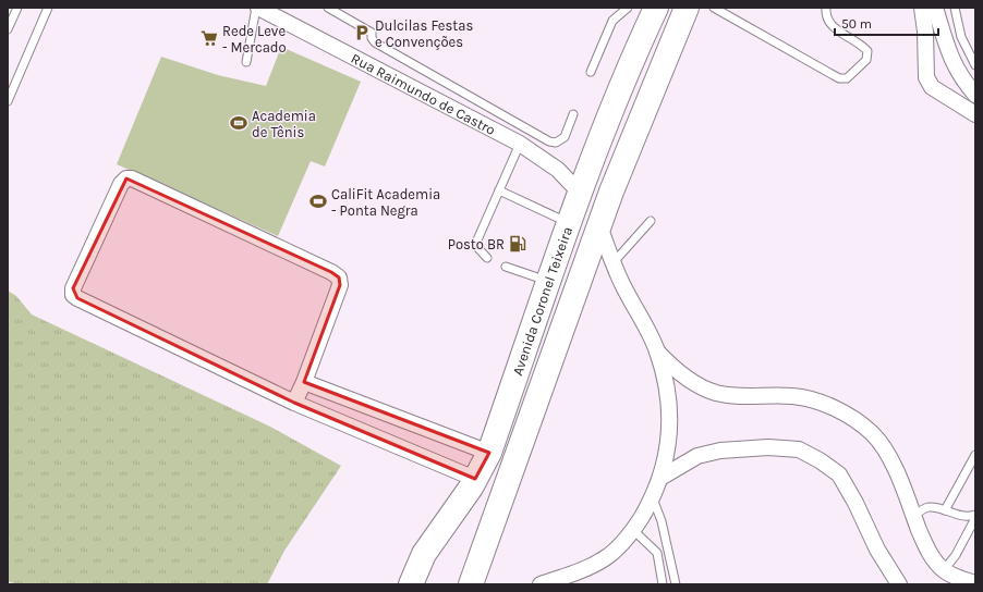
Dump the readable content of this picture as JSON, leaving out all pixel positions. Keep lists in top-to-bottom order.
{
  "streets": {
    "highway": ["Avenida Coronel Teixeira"],
    "street": ["Rua Raimundo de Castro"]
  },
  "crossings": [
    ["Rua Raimundo de Castro", "Avenida Coronel Teixeira"]
  ],
  "places": {
    "parking": ["Dulcilas Festas e Convenções"],
    "supermarket": ["Rede Leve - Mercado"],
    "sports": ["Academia de Tênis", "CaliFit Academia - Ponta Negra"],
    "fuel station": ["Posto BR"]
  },
  "scale_bar": "50 m"
}
